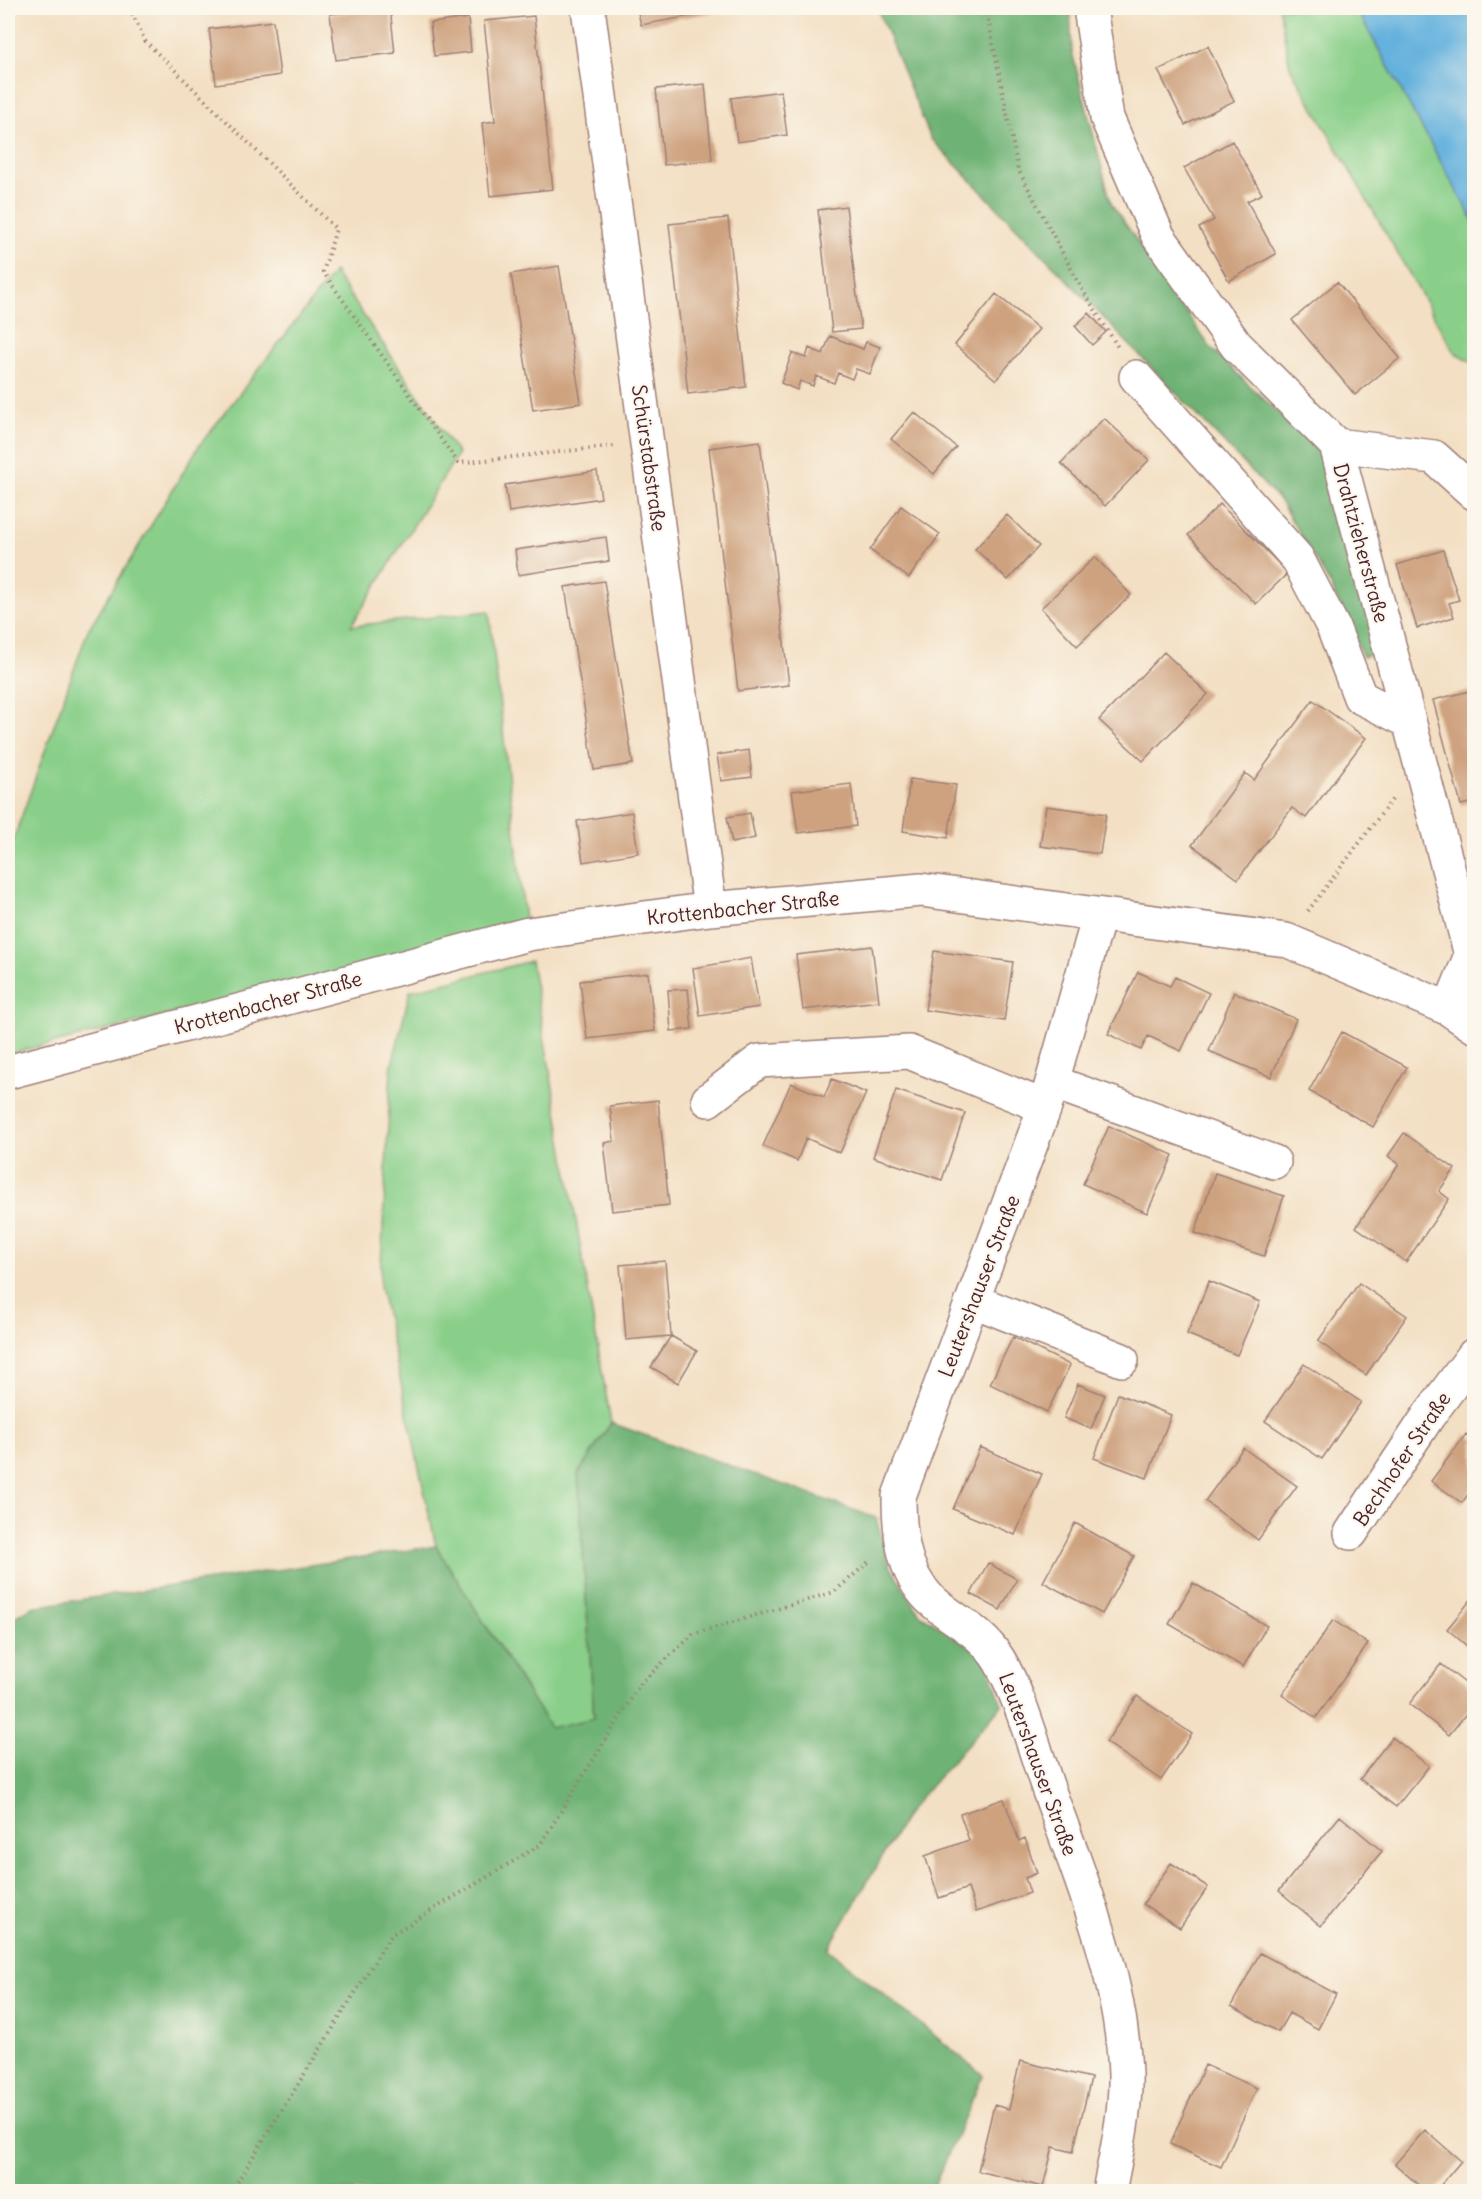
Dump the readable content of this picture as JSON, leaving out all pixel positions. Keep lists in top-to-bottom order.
{
  "streets": {
    "street": [
      "Schürstabstraße",
      "Drahtzieherstraße",
      "Krottenbacher Straße",
      "Leutershauser Straße",
      "Bechhofer Straße"
    ]
  },
  "crossings": [
    ["Schürstabstraße", "Krottenbacher Straße"],
    ["Drahtzieherstraße", "Krottenbacher Straße"],
    ["Krottenbacher Straße", "Leutershauser Straße"]
  ]
}
